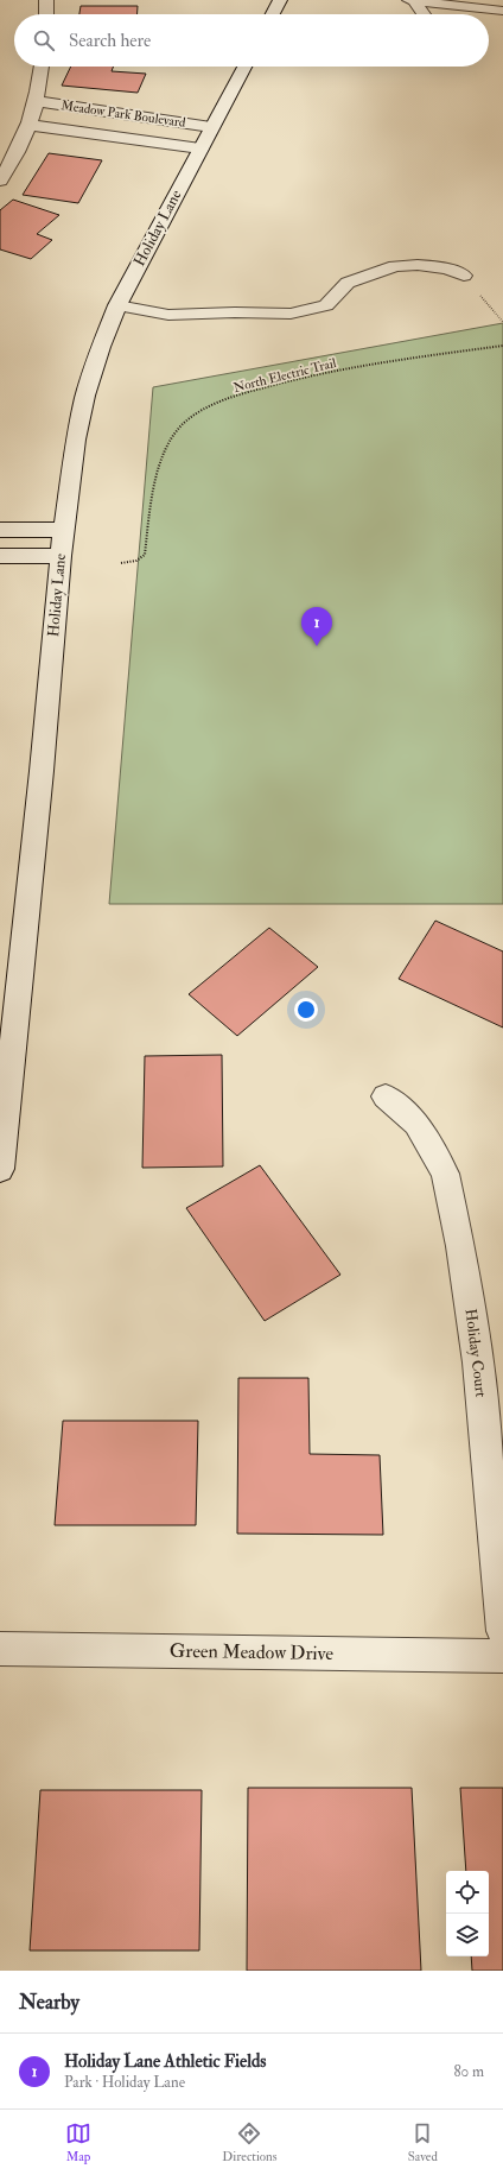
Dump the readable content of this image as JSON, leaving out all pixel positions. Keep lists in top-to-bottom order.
{
  "streets": {
    "street": [
      "Meadow Park Boulevard",
      "Holiday Lane",
      "Holiday Court",
      "Green Meadow Drive"
    ],
    "path": ["North Electric Trail"]
  },
  "crossings": [
    ["Meadow Park Boulevard", "Holiday Lane"]
  ],
  "page": {
    "search": "Search here",
    "pins": "1",
    "heading": "Nearby",
    "list": [
      {
        "mark": "1",
        "name": "Holiday Lane Athletic Fields",
        "note": "Park · Holiday Lane",
        "value": "80 m"
      }
    ],
    "nav": ["Map", "Directions", "Saved"]
  }
}
